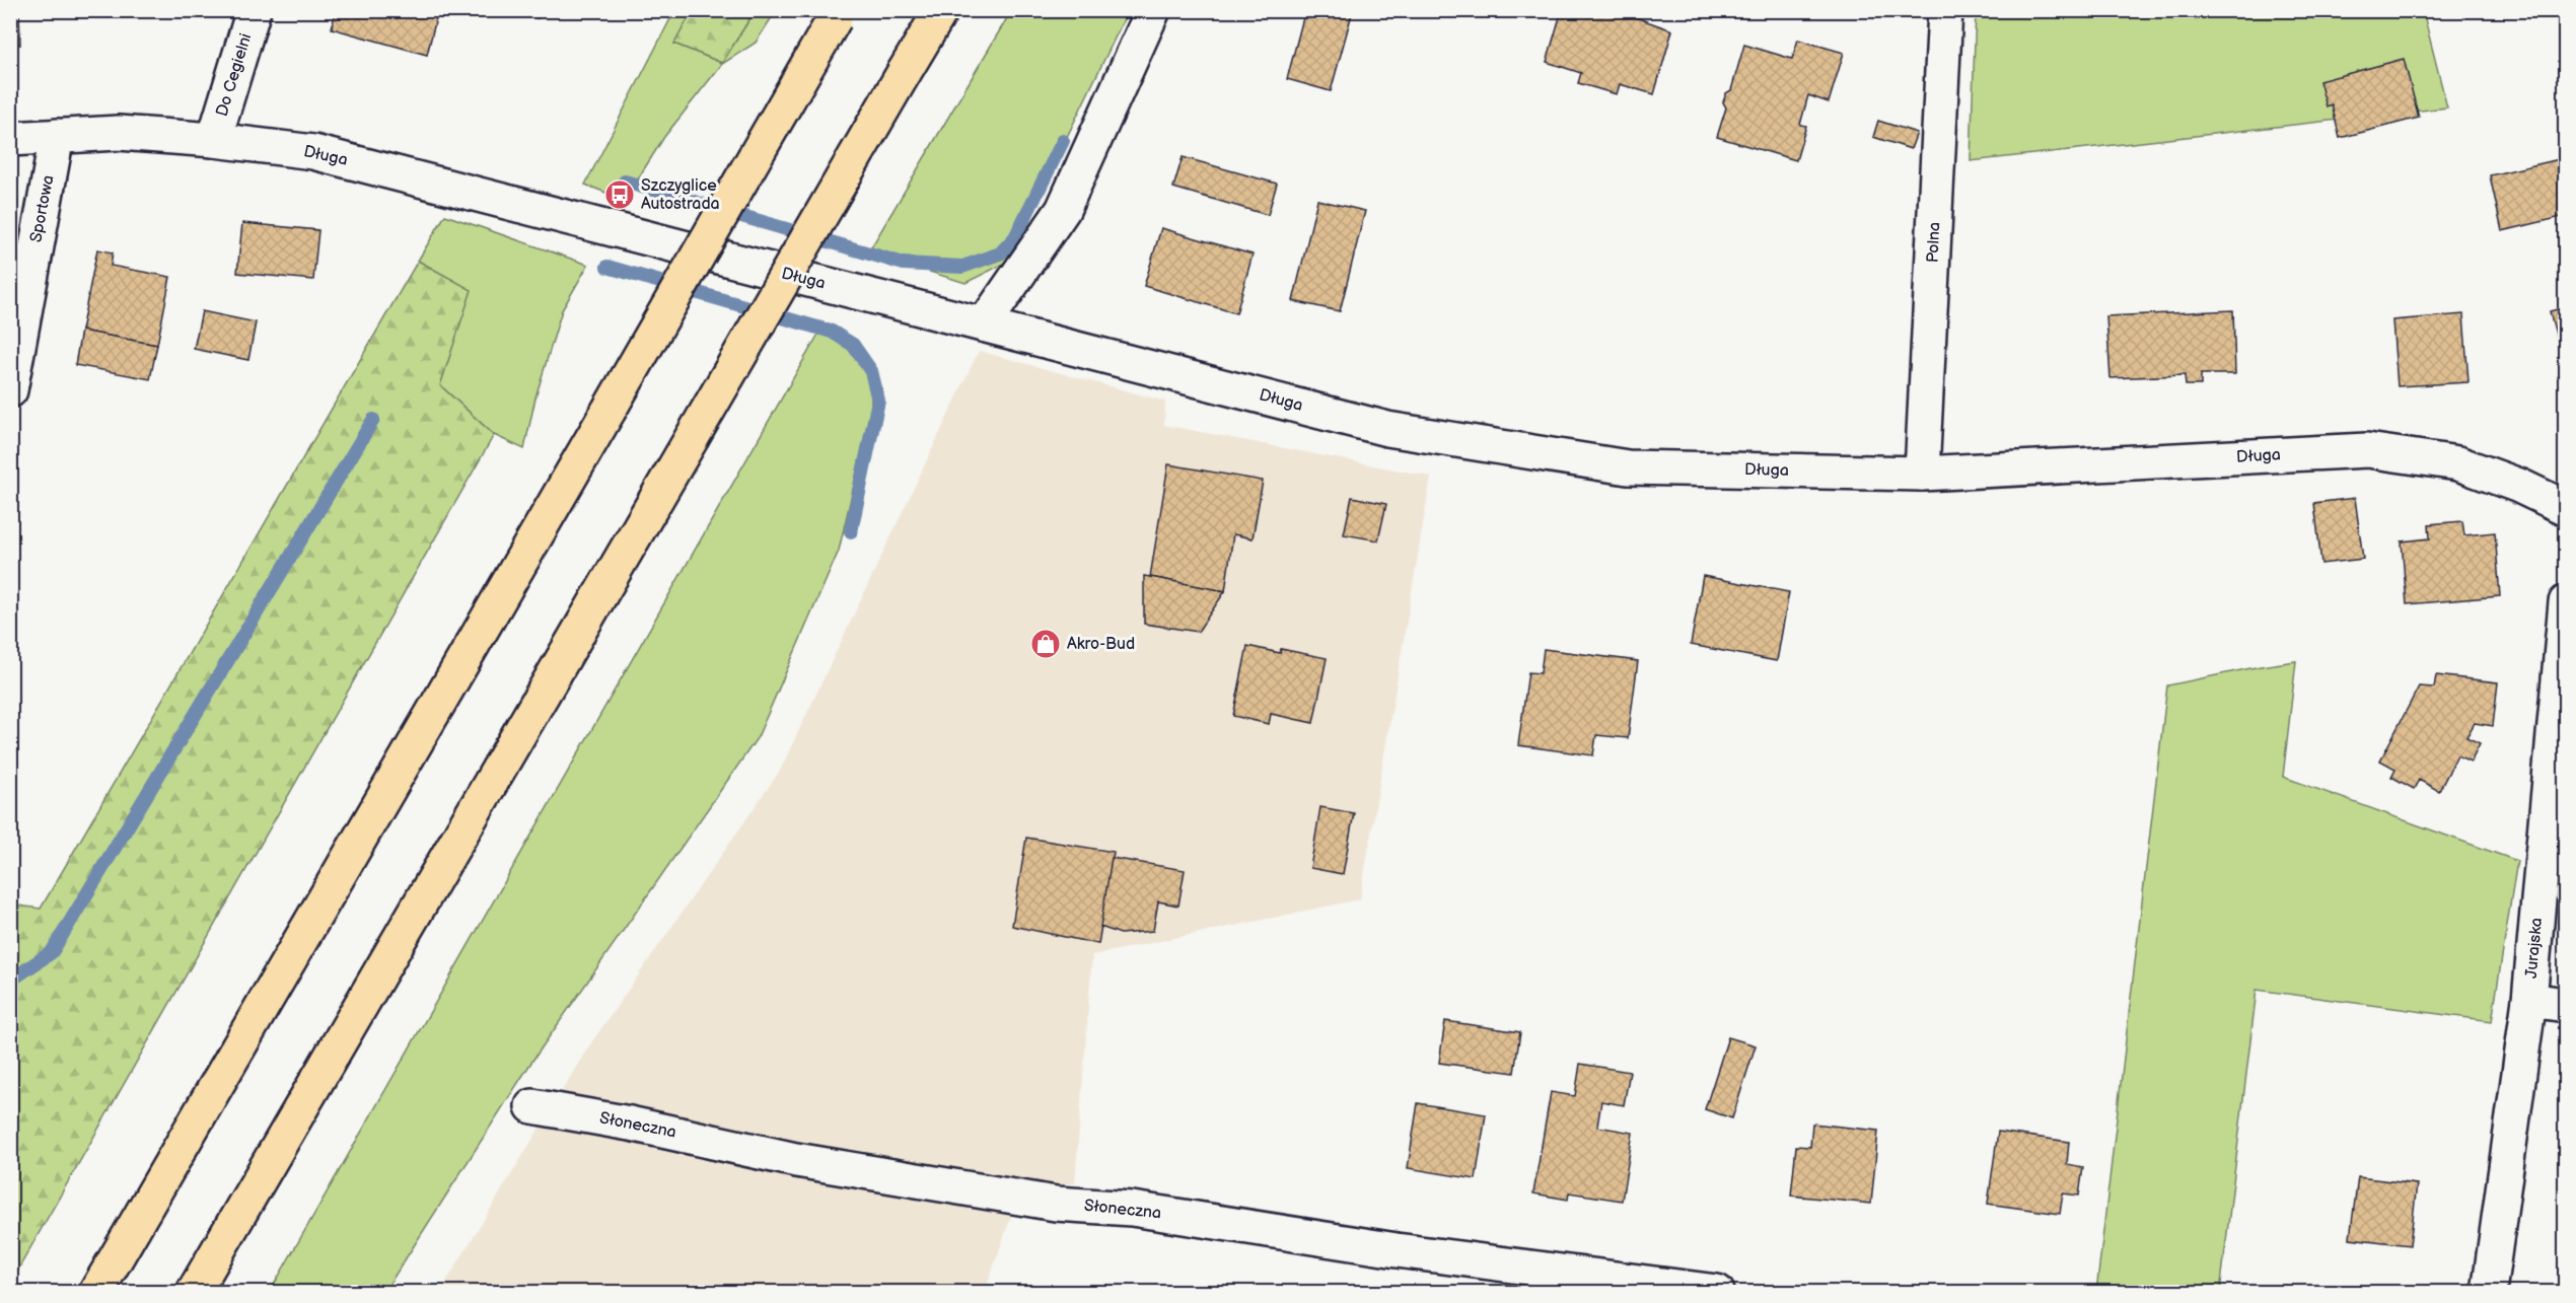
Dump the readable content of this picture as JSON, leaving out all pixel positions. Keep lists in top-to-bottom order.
{
  "streets": {
    "street": [
      "Do Cegielni",
      "Długa",
      "Sportowa",
      "Polna",
      "Jurajska",
      "Słoneczna"
    ]
  },
  "crossings": [
    ["Do Cegielni", "Długa"],
    ["Długa", "Sportowa"],
    ["Długa", "Polna"]
  ],
  "places": {
    "bus stop": ["Szczyglice Autostrada"],
    "shop": ["Akro-Bud"]
  }
}
